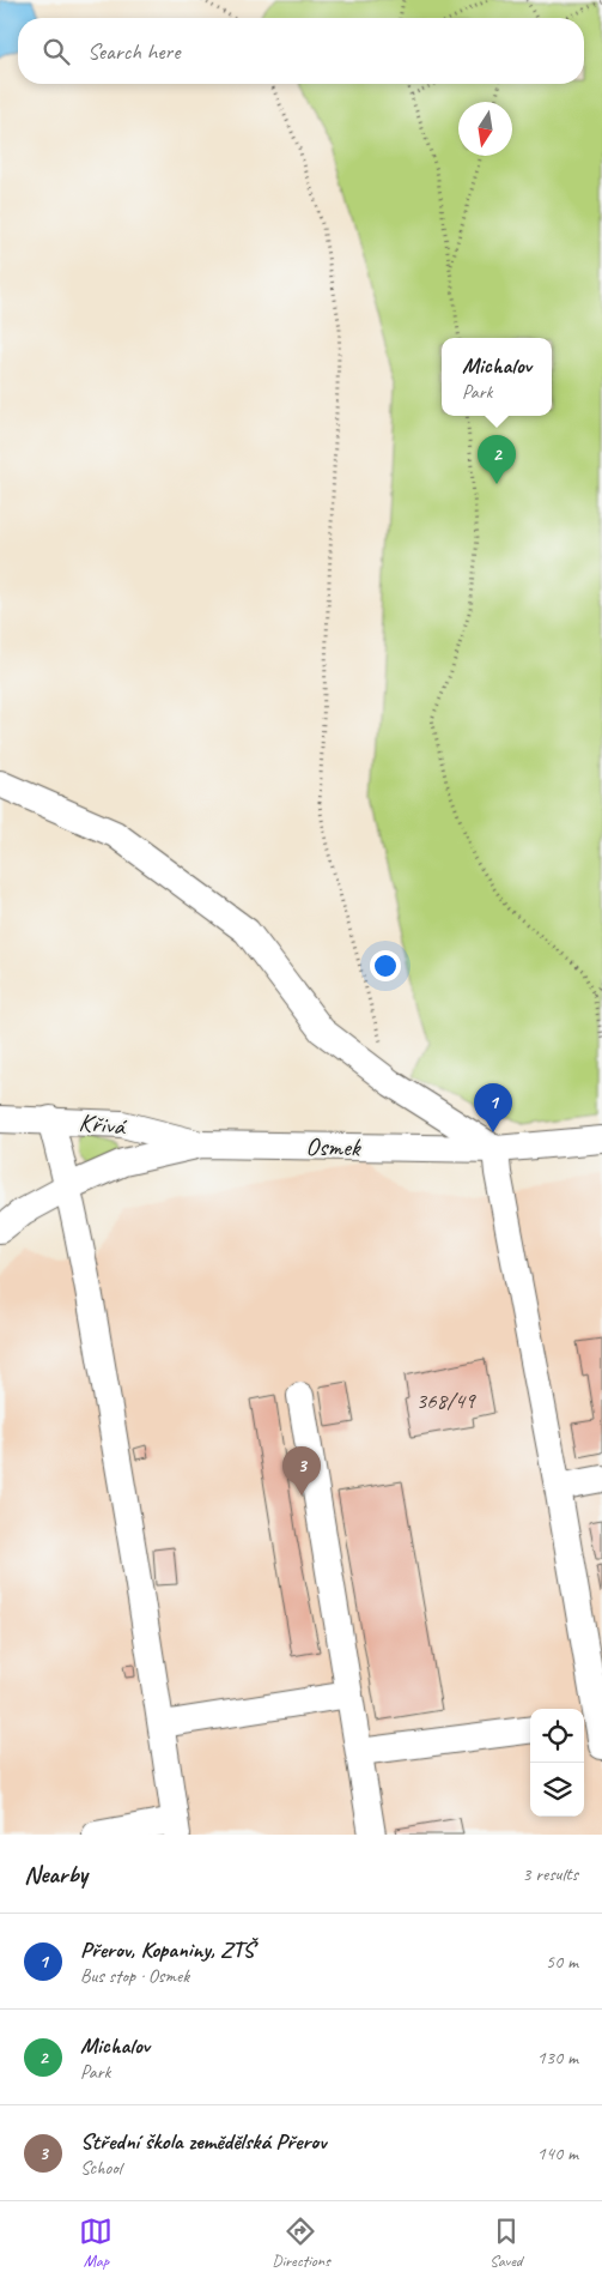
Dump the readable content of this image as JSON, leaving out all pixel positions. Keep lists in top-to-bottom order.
{
  "streets": {
    "street": ["Křivá", "Osmek"]
  },
  "crossings": [
    ["Křivá", "Osmek"]
  ],
  "house_numbers": ["368/49"],
  "north": "bottom",
  "page": {
    "search": "Search here",
    "popup": ["Michalov", "Park"],
    "pins": ["2", "1", "3"],
    "heading": ["Nearby", "3 results"],
    "list": [
      {
        "mark": "1",
        "name": "Přerov, Kopaniny, ZTŠ",
        "note": "Bus stop · Osmek",
        "value": "50 m"
      },
      {
        "mark": "2",
        "name": "Michalov",
        "note": "Park",
        "value": "130 m"
      },
      {
        "mark": "3",
        "name": "Střední škola zemědělská Přerov",
        "note": "School",
        "value": "140 m"
      }
    ],
    "nav": ["Map", "Directions", "Saved"]
  }
}
